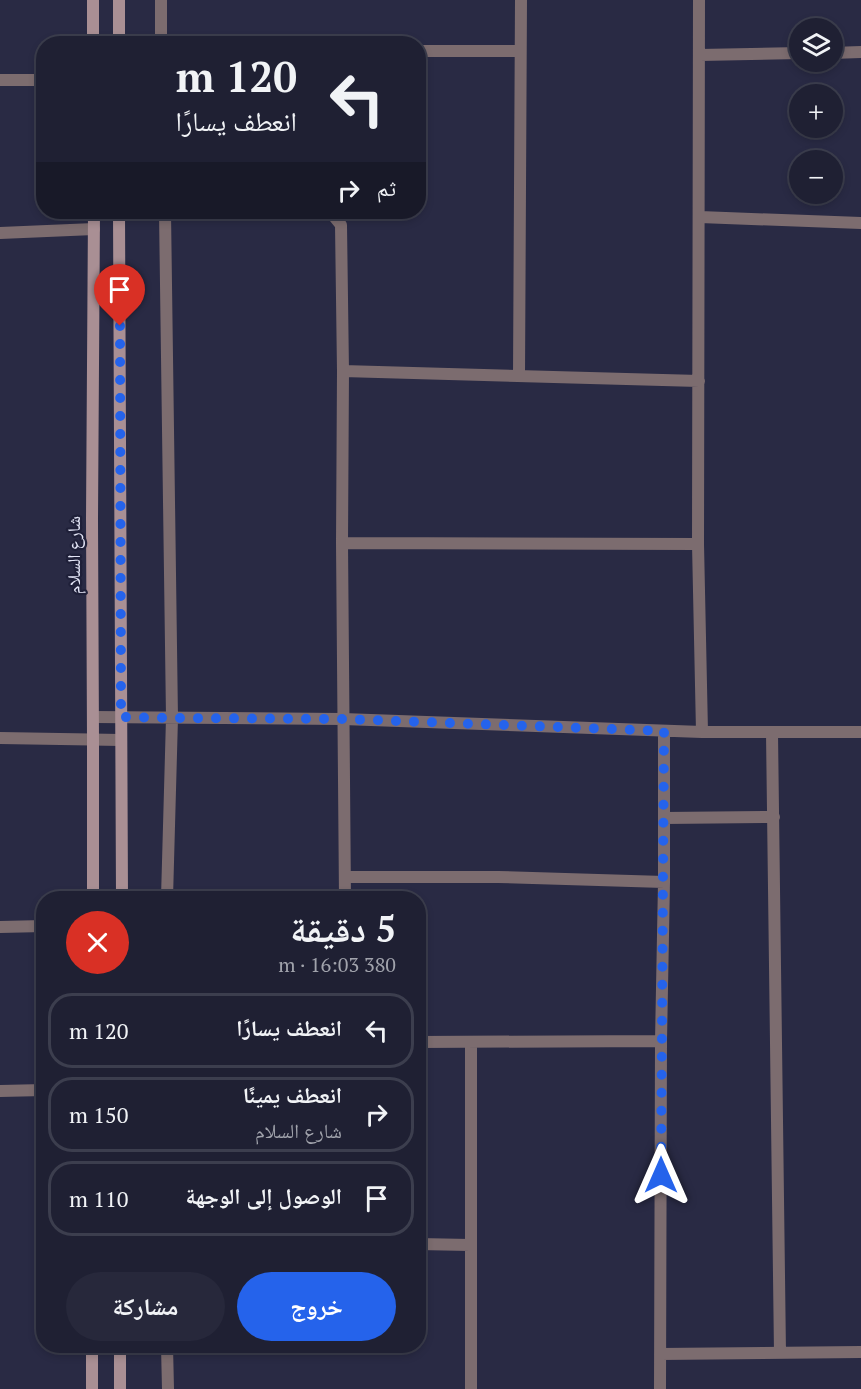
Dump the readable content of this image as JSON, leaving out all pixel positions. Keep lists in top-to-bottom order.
{
  "streets": {
    "main road": ["شارع السلام"]
  },
  "page": {
    "map_buttons": ["+", "−"],
    "turn": ["120 m", "انعطف يسارًا"],
    "then": "ثم",
    "heading": ["5 دقيقة", "380 m · 16:03"],
    "list": [
      {
        "name": "انعطف يسارًا",
        "value": "120 m"
      },
      {
        "name": "انعطف يمينًا",
        "note": "شارع السلام",
        "value": "150 m"
      },
      {
        "name": "الوصول إلى الوجهة",
        "value": "110 m"
      }
    ],
    "buttons": ["خروج", "مشاركة"]
  }
}
